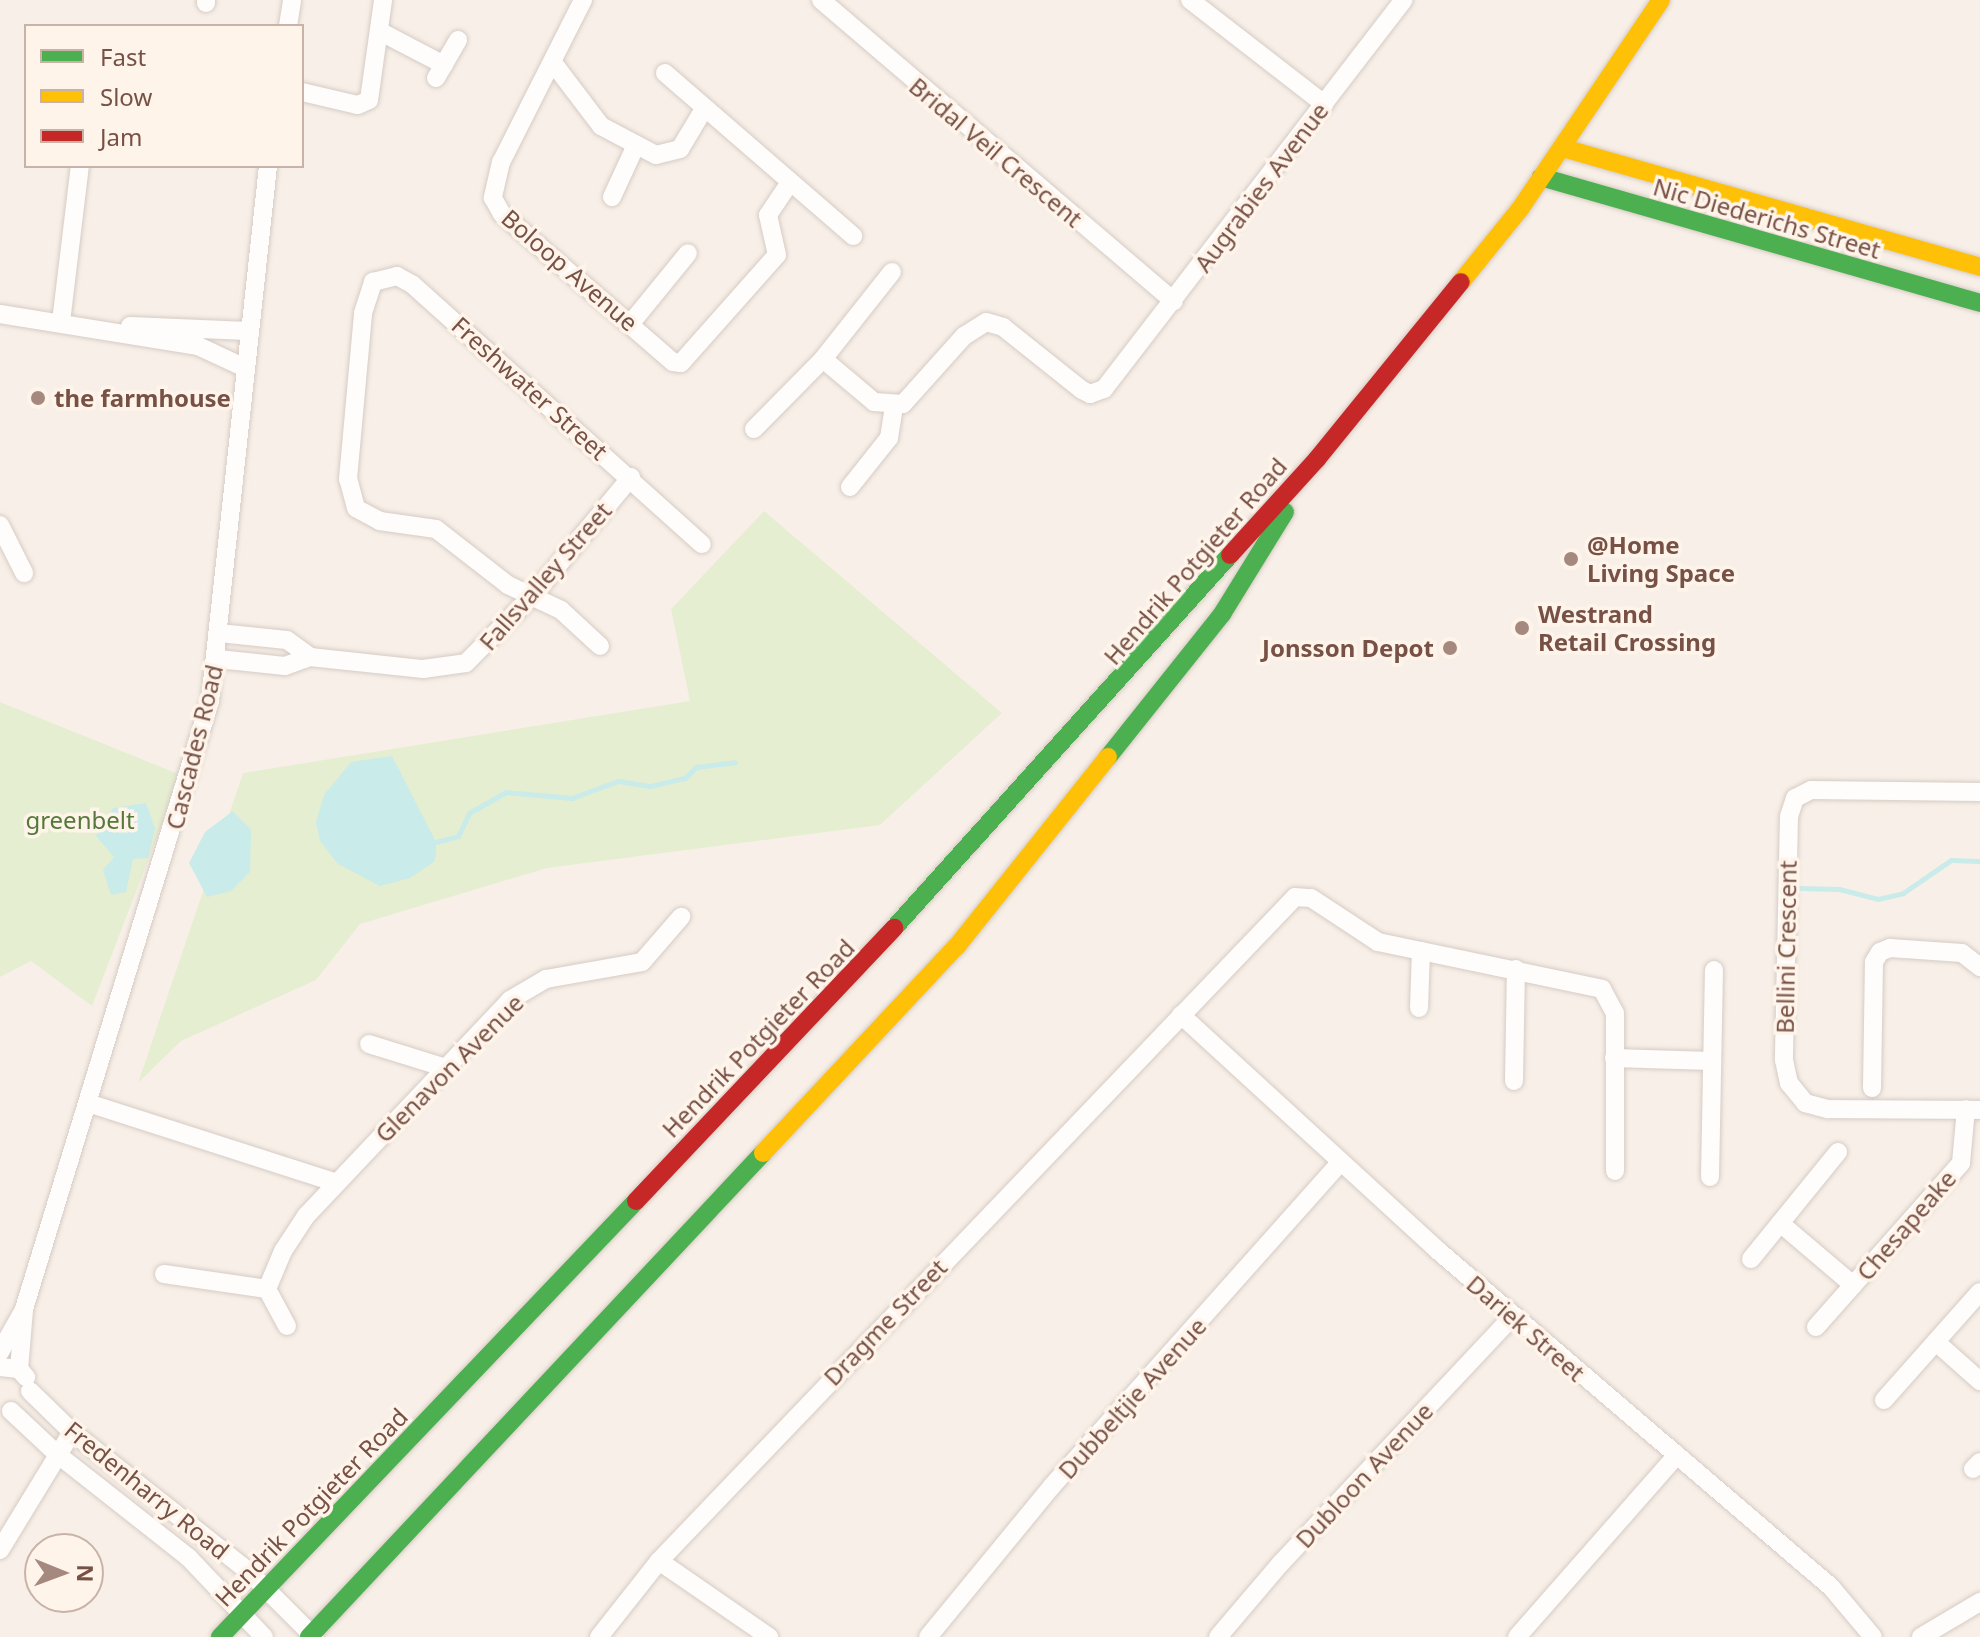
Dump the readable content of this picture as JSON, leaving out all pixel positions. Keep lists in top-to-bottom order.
{
  "streets": {
    "main road": ["Nic Diederichs Street", "Hendrik Potgieter Road"],
    "street": [
      "Bridal Veil Crescent",
      "Augrabies Avenue",
      "Boloop Avenue",
      "Freshwater Street",
      "Fallsvalley Street",
      "Cascades Road",
      "Bellini Crescent",
      "Glenavon Avenue",
      "Chesapeake",
      "Dragme Street",
      "Dariek Street",
      "Dubbeltjie Avenue",
      "Dubloon Avenue",
      "Fredenharry Road"
    ]
  },
  "crossings": [
    ["Bridal Veil Crescent", "Augrabies Avenue"],
    ["Nic Diederichs Street", "Hendrik Potgieter Road"],
    ["Freshwater Street", "Fallsvalley Street"],
    ["Hendrik Potgieter Road", "Fredenharry Road"],
    ["Fallsvalley Street", "Cascades Road"],
    ["Cascades Road", "Fredenharry Road"],
    ["Bellini Crescent", "Chesapeake"],
    ["Dragme Street", "Dariek Street"],
    ["Dariek Street", "Dubbeltjie Avenue"],
    ["Dariek Street", "Dubloon Avenue"]
  ],
  "parks": ["greenbelt"],
  "places": [
    "the farmhouse",
    "@Home Living Space",
    "Westrand Retail Crossing",
    "Jonsson Depot"
  ],
  "legend": ["Fast", "Slow", "Jam"],
  "north": "right"
}
